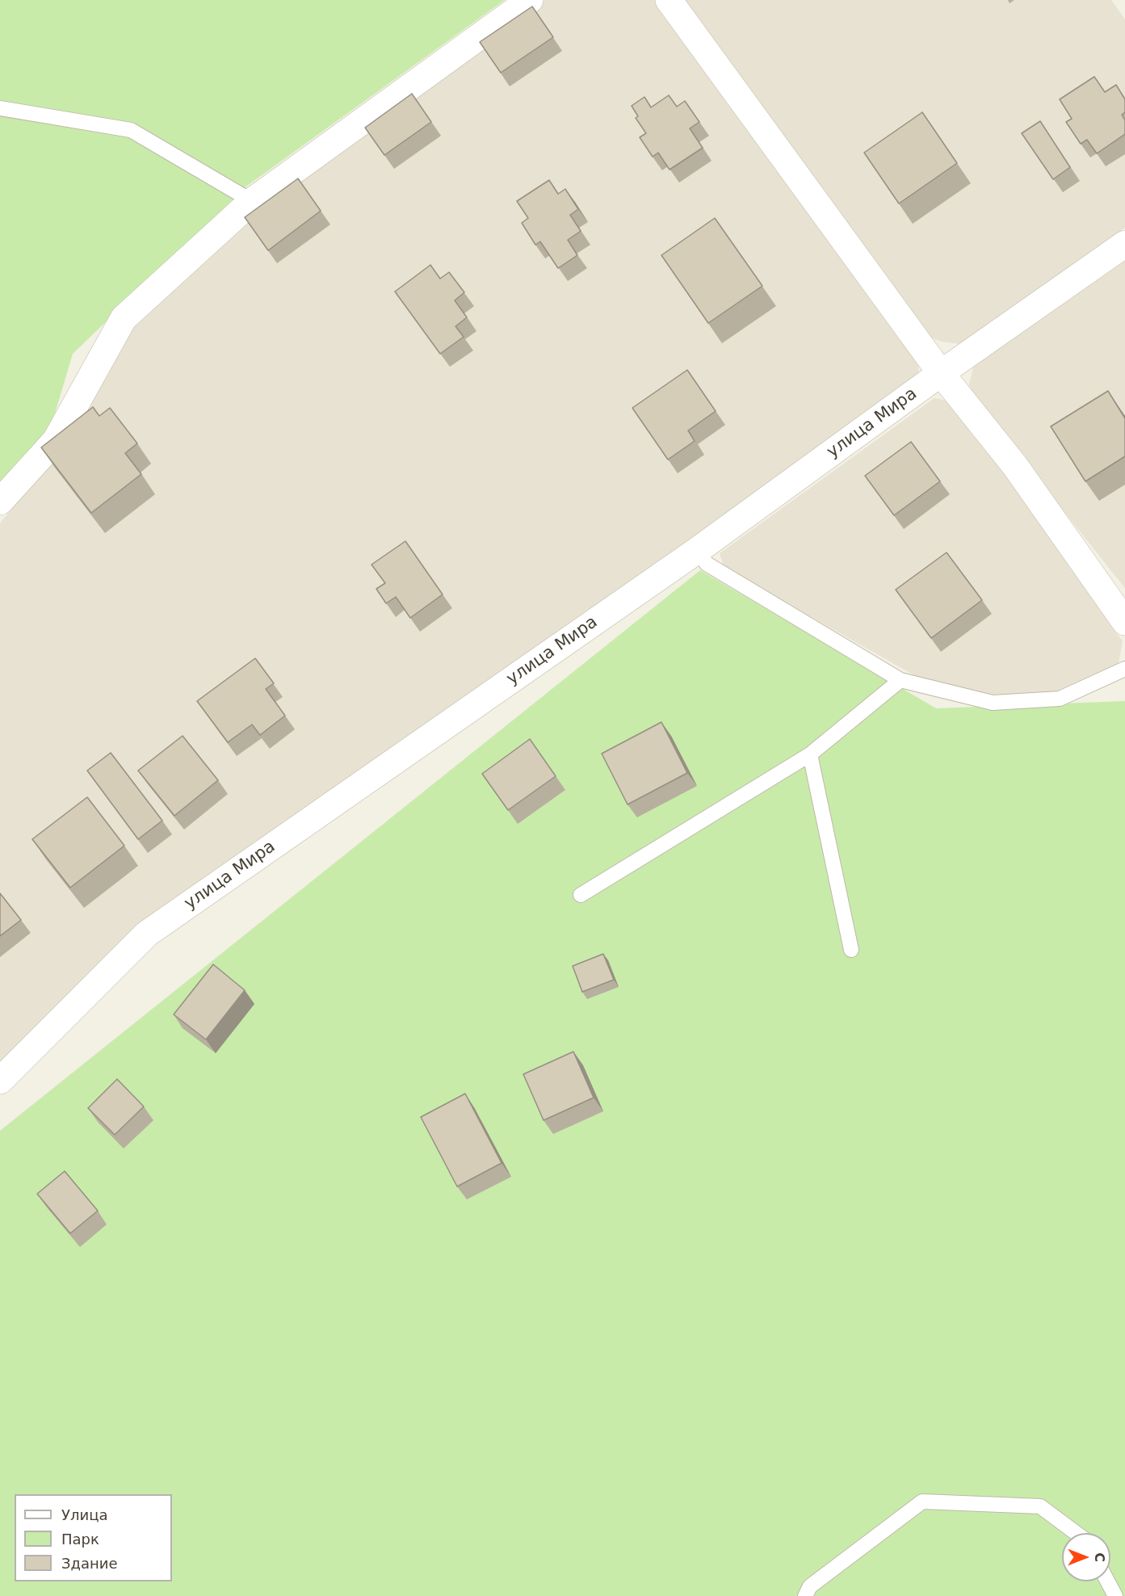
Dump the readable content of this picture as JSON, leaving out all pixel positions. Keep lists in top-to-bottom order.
{
  "streets": {
    "street": ["улица Мира"]
  },
  "legend": ["Улица", "Парк", "Здание"],
  "north": "right"
}
